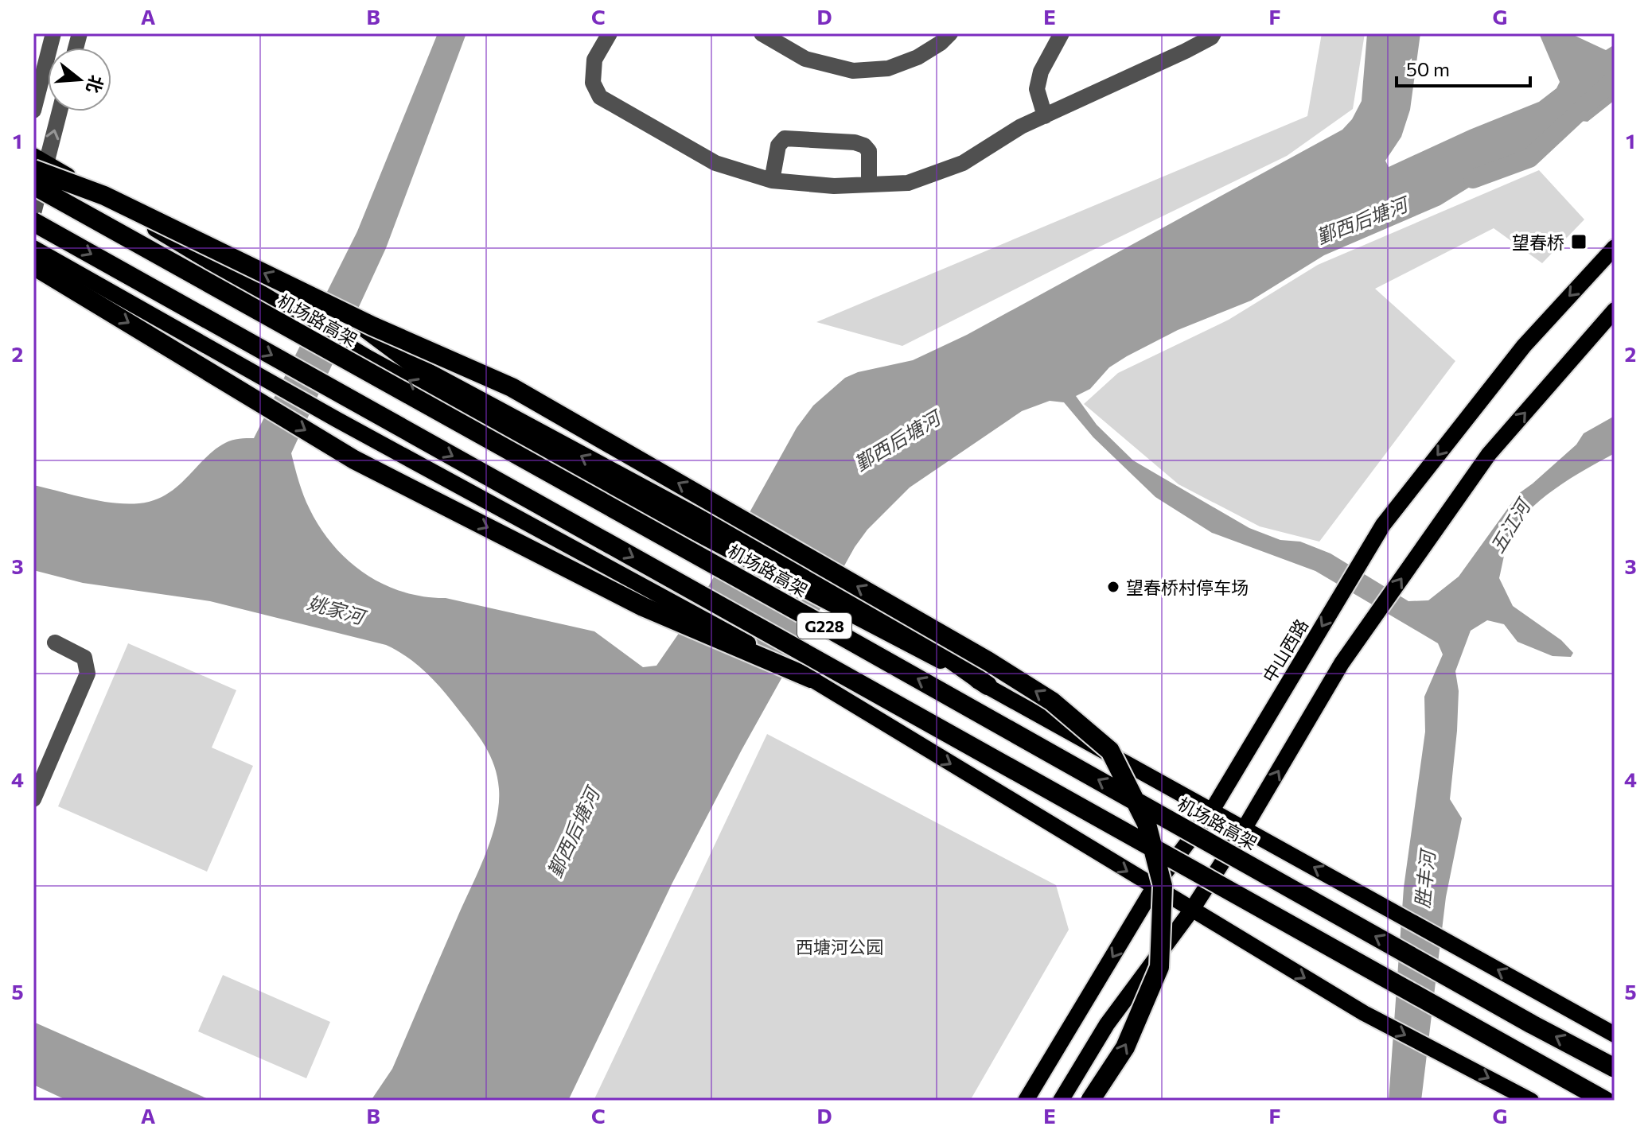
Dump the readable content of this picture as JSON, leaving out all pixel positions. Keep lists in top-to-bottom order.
{
  "streets": {
    "highway": ["机场路高架", "G228"],
    "main road": ["中山西路"]
  },
  "water": [
    "鄞西后塘河",
    "五江河",
    "姚家河",
    "胜丰河"
  ],
  "parks": ["西塘河公园"],
  "places": {
    "transit": ["望春桥"],
    "other": ["望春桥村停车场"]
  },
  "scale_bar": "50 m",
  "north": "right",
  "grid": {
    "columns": [
      "A",
      "B",
      "C",
      "D",
      "E",
      "F",
      "G"
    ],
    "rows": [
      "1",
      "2",
      "3",
      "4",
      "5"
    ]
  }
}
